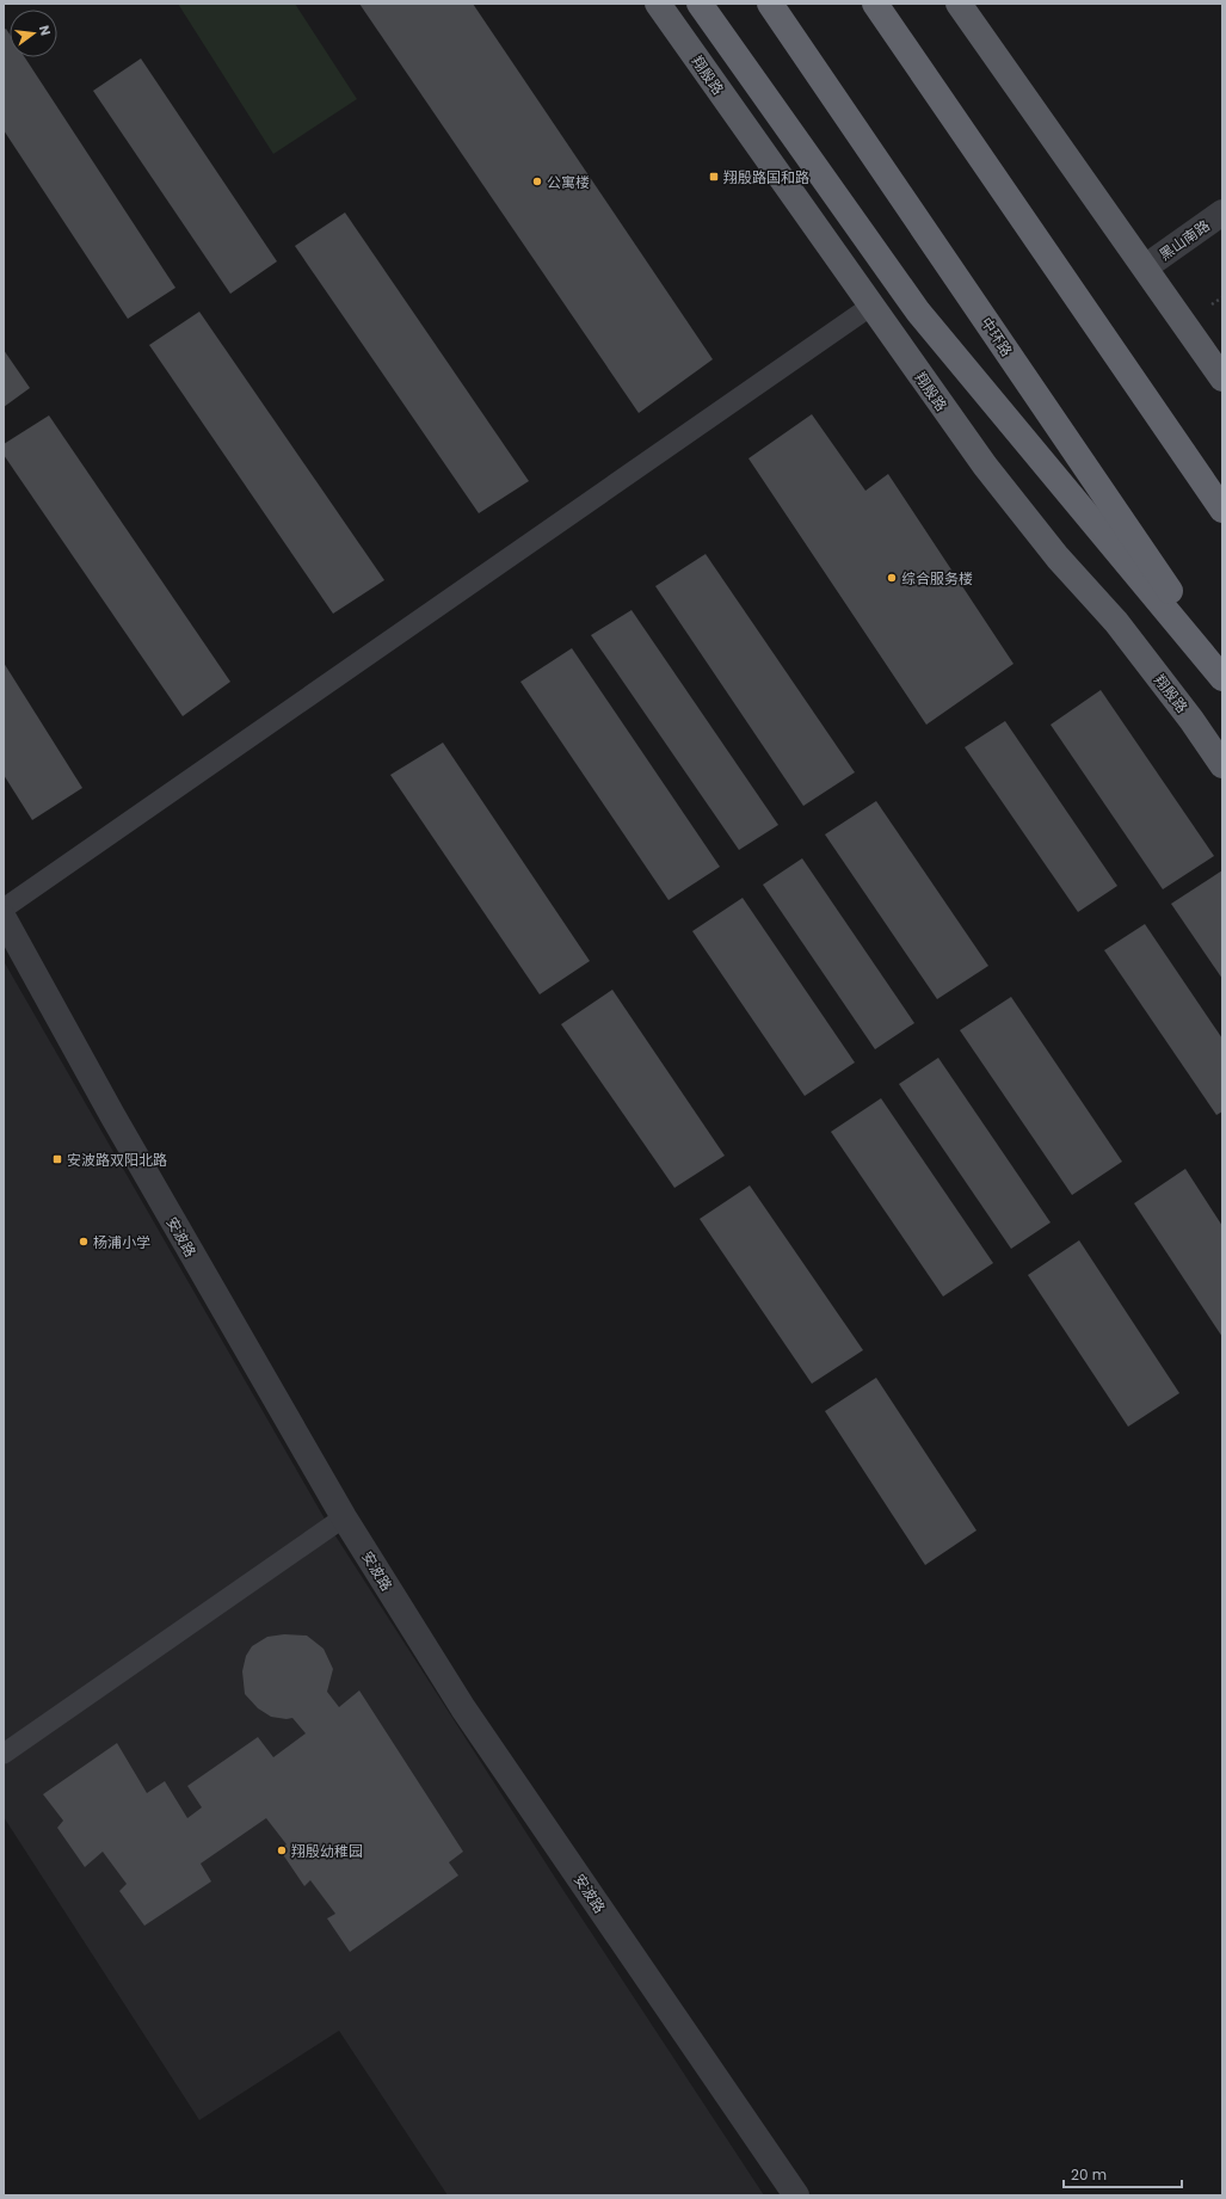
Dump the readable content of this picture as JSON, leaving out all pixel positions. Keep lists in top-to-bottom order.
{
  "streets": {
    "highway": ["中环路"],
    "main road": ["翔殷路"],
    "street": ["黑山南路", "安波路"]
  },
  "places": {
    "transit": ["翔殷路国和路", "安波路双阳北路"],
    "other": [
      "公寓楼",
      "综合服务楼",
      "杨浦小学",
      "翔殷幼稚园"
    ]
  },
  "scale_bar": "20 m",
  "north": "right"
}
